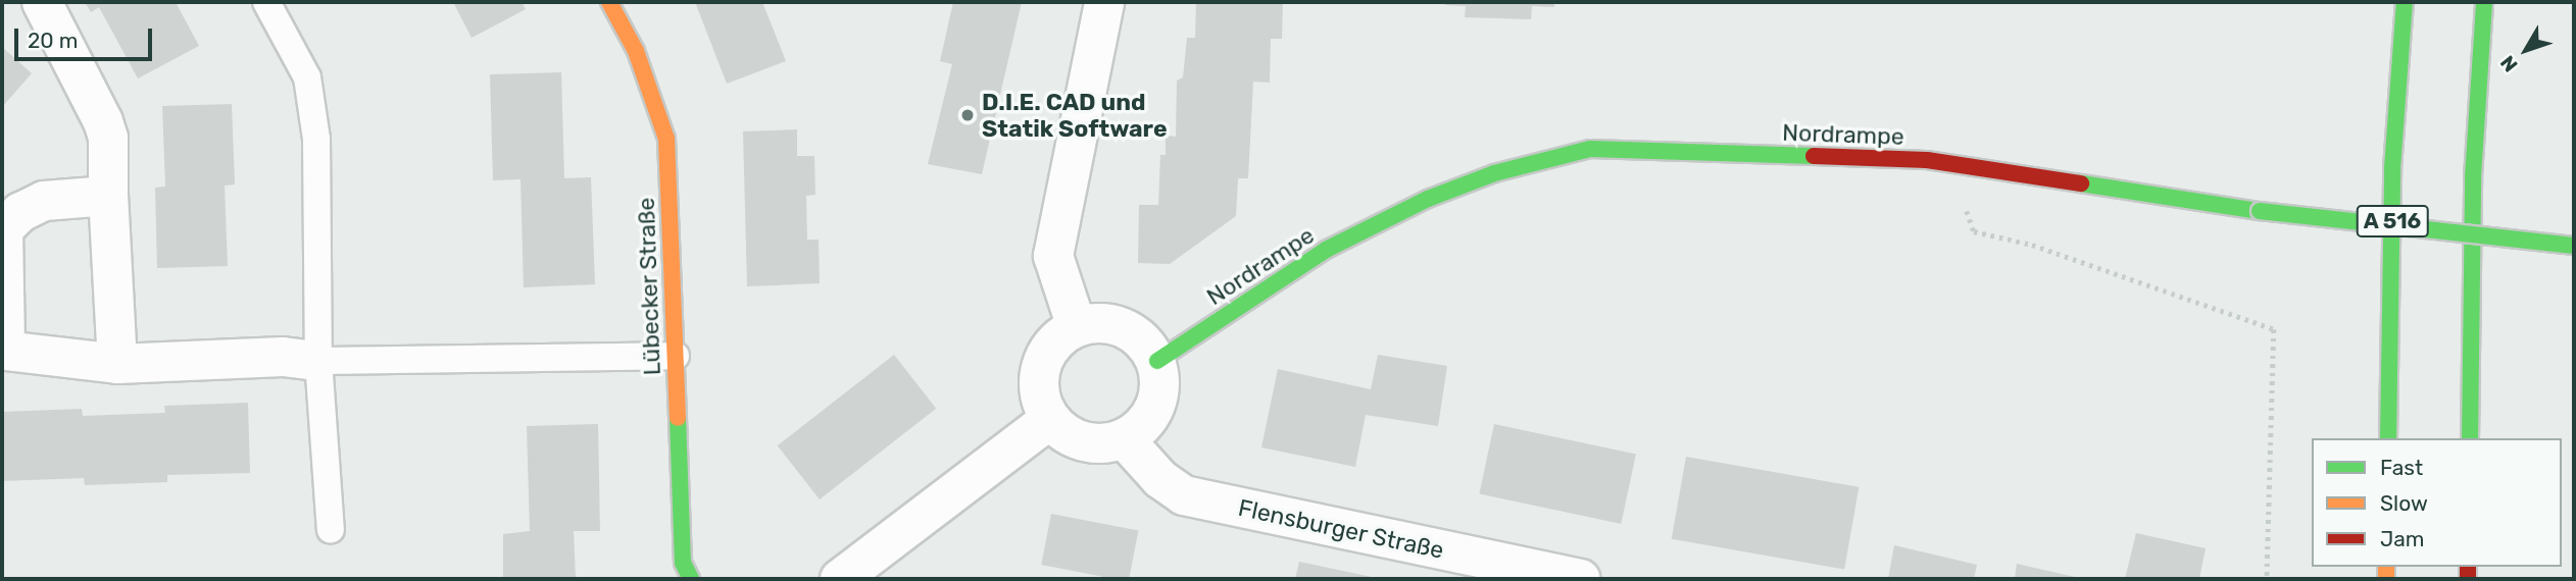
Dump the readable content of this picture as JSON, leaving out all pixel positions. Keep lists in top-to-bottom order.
{
  "streets": {
    "main road": ["Nordrampe", "A 516", "Lübecker Straße"],
    "street": ["Flensburger Straße"]
  },
  "crossings": [
    ["Nordrampe", "Flensburger Straße"]
  ],
  "places": ["D.I.E. CAD und Statik Software"],
  "legend": ["Fast", "Slow", "Jam"],
  "scale_bar": "20 m",
  "north": "bottom left"
}
